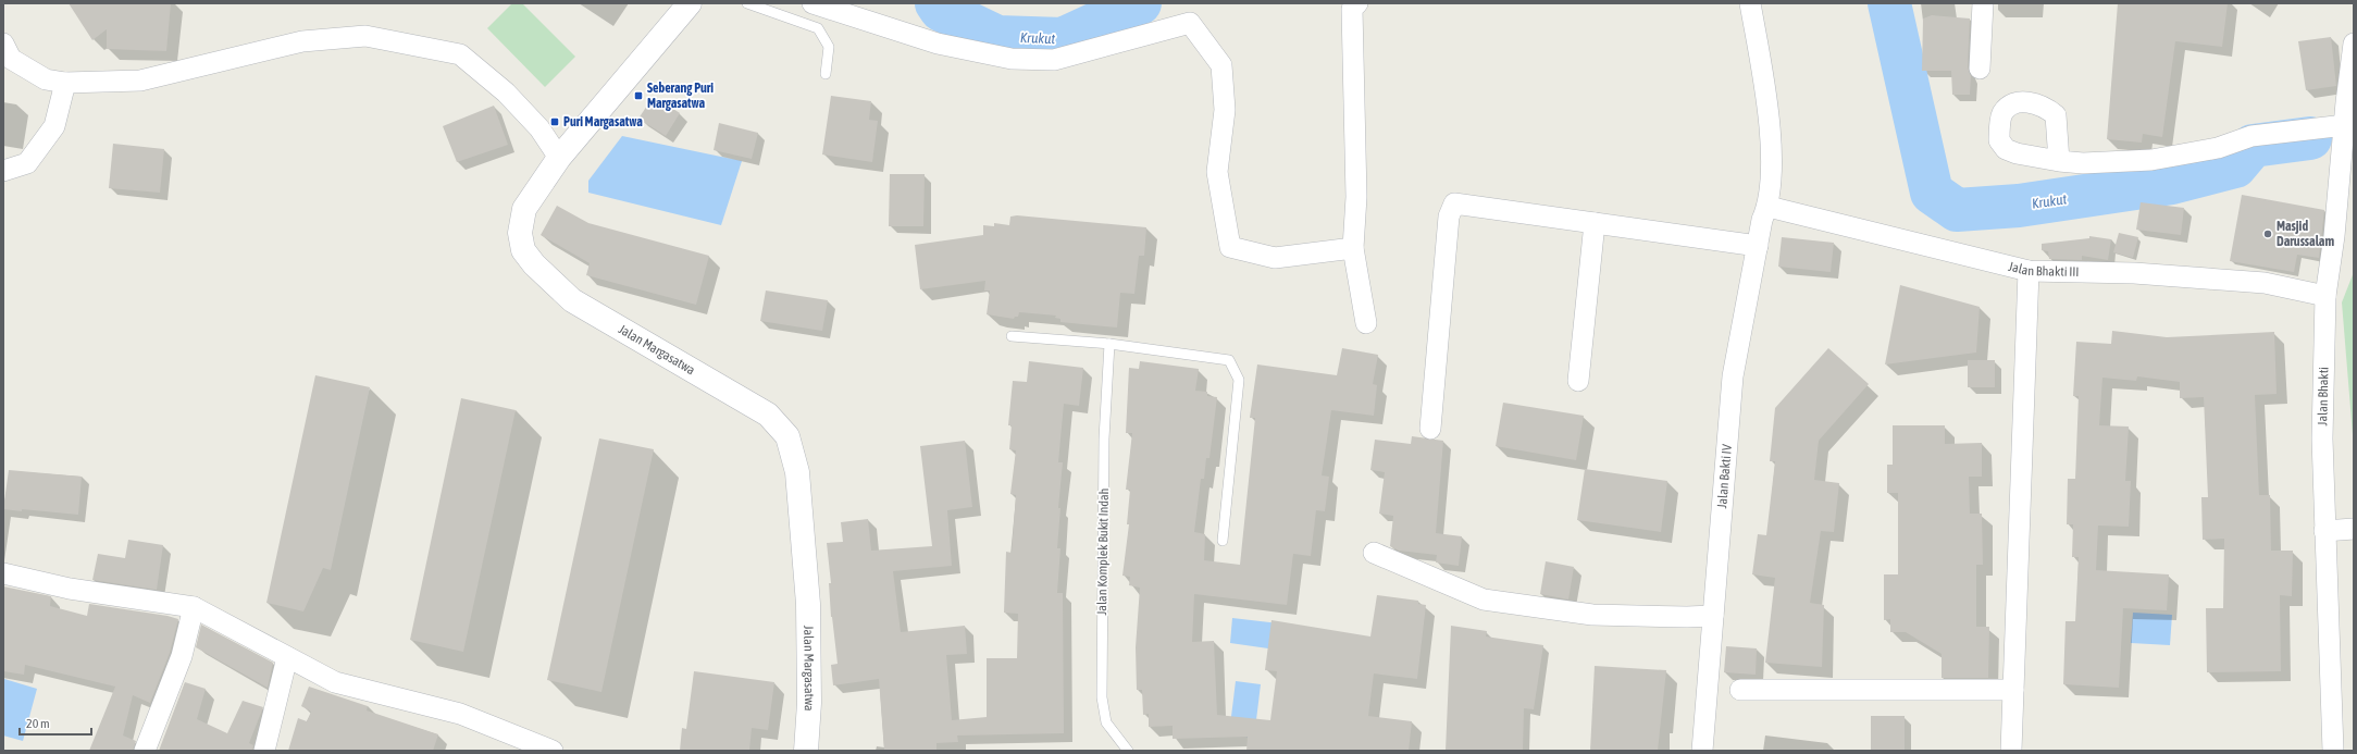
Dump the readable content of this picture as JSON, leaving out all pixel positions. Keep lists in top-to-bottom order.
{
  "streets": {
    "street": [
      "Jalan Bhakti III",
      "Jalan Margasatwa",
      "Jalan Bhakti",
      "Jalan Bakti IV"
    ],
    "lane": ["Jalan Komplek Bukit Indah"]
  },
  "crossings": [
    ["Jalan Bhakti III", "Jalan Bhakti"],
    ["Jalan Bhakti III", "Jalan Bakti IV"]
  ],
  "water": ["Krukut"],
  "places": {
    "transit": ["Seberang Puri Margasatwa", "Puri Margasatwa"],
    "other": ["Masjid Darussalam"]
  },
  "scale_bar": "20 m"
}
